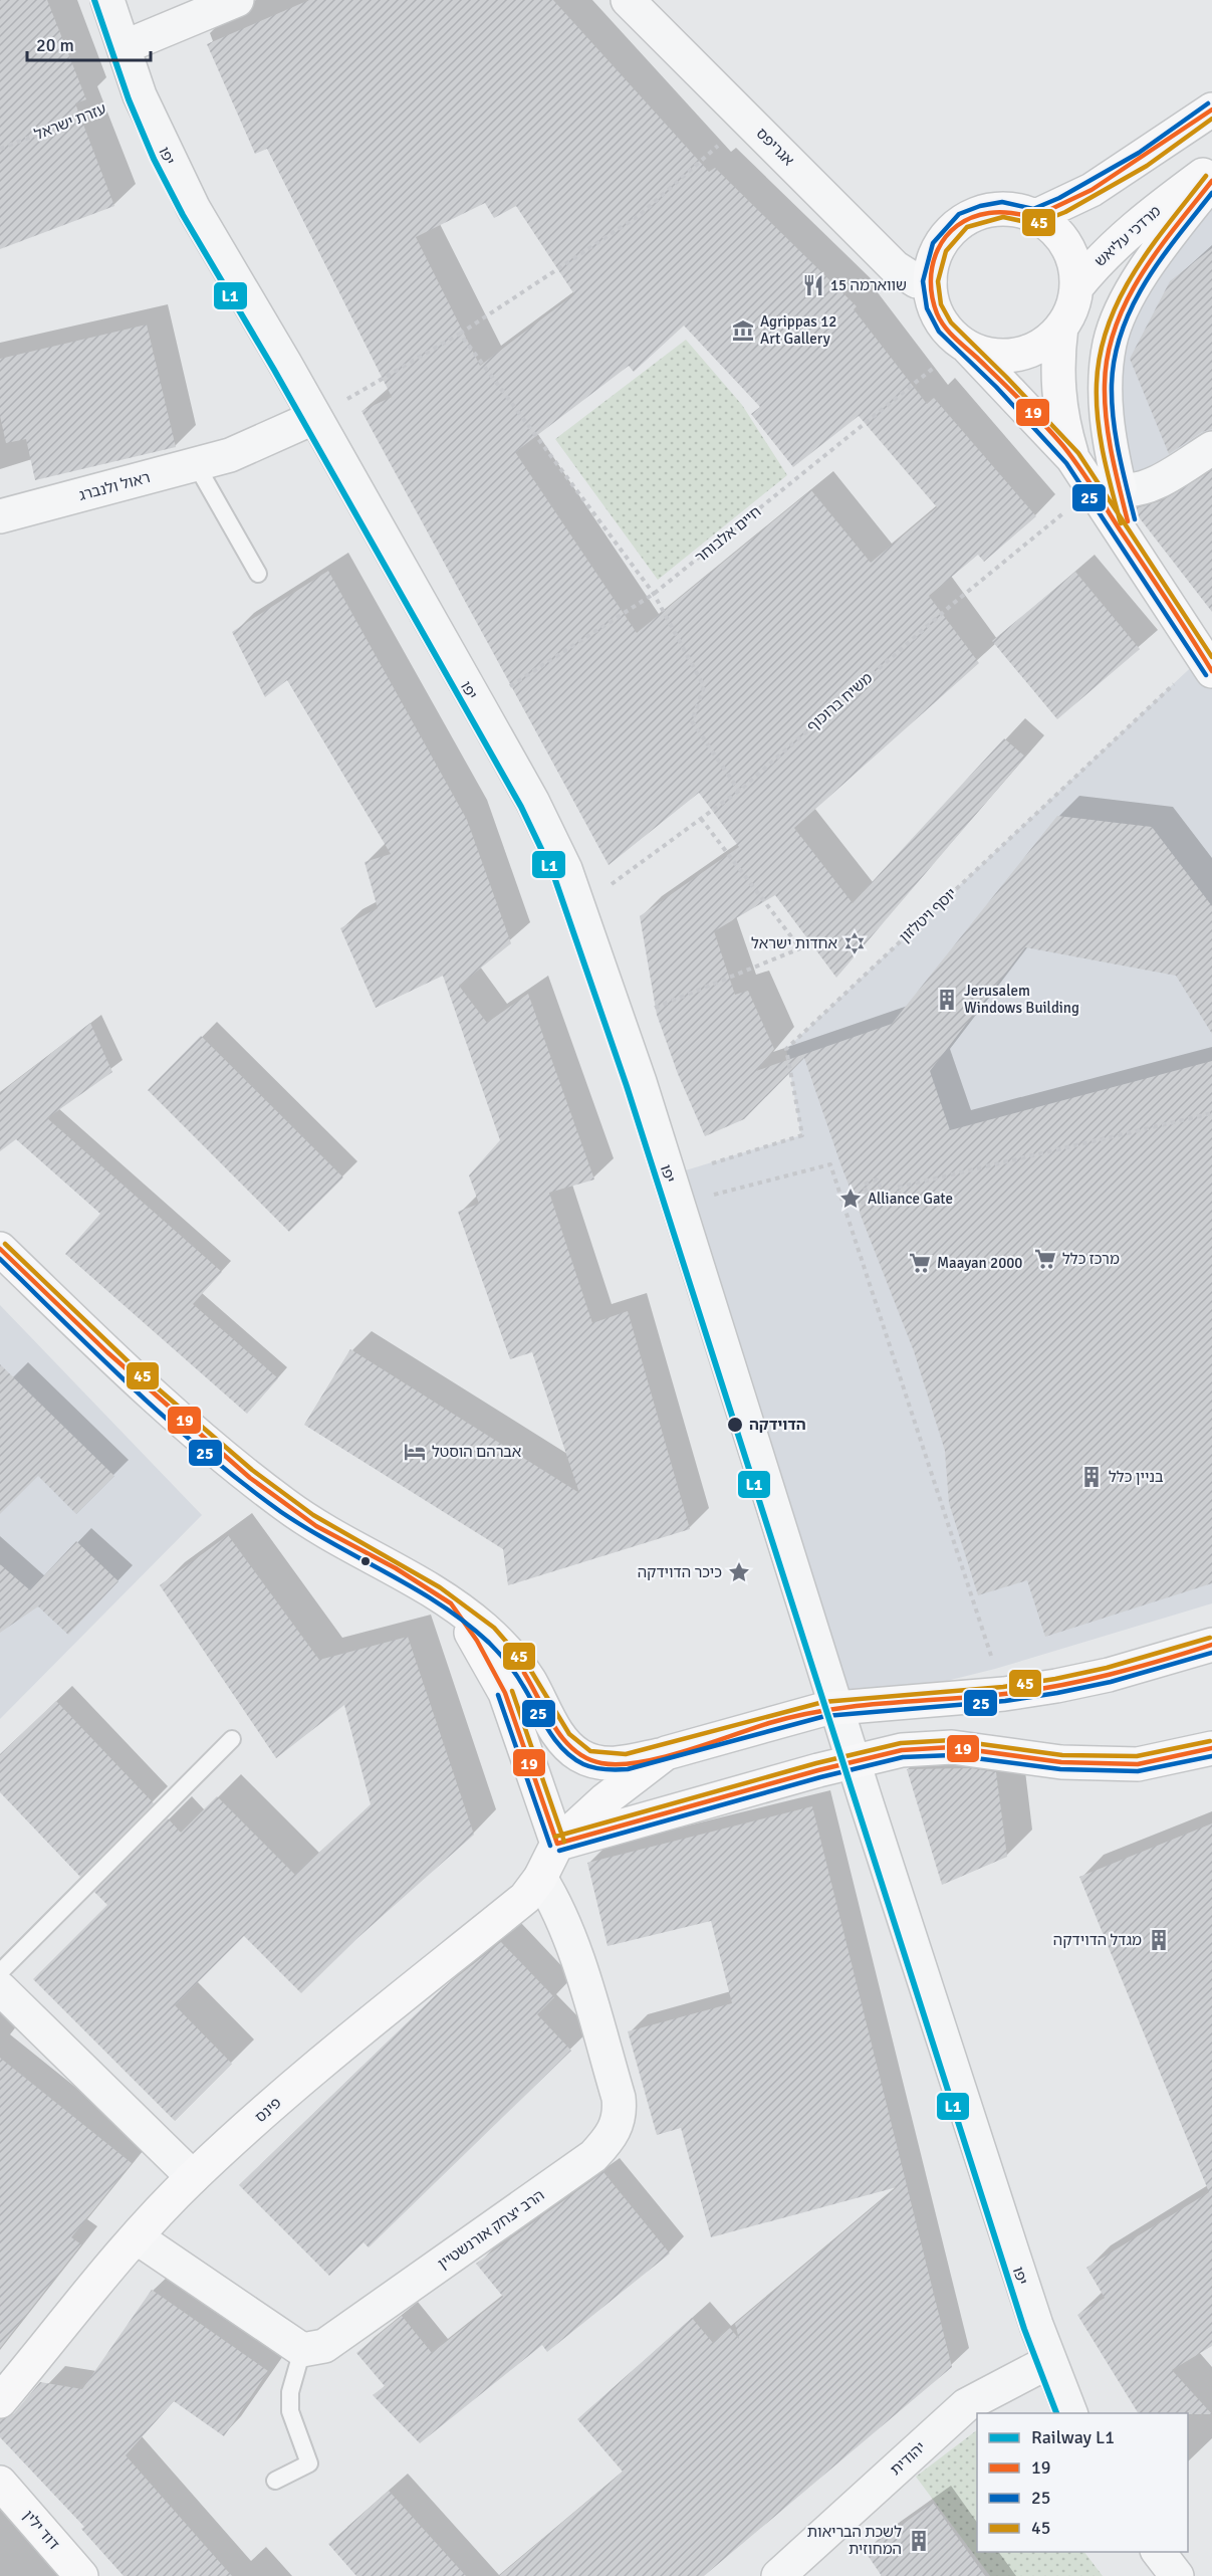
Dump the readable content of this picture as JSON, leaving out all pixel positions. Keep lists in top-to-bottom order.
{
  "streets": {
    "street": [
      "אגריפס",
      "יפו",
      "מרדכי עליאש",
      "ראול ולנברג",
      "פינס",
      "הרב יצחק אורנשטיין",
      "יהודית",
      "דוד ילין"
    ],
    "path": [
      "עזרת ישראל",
      "חיים אלבוחר",
      "משיח ברוכוף",
      "יוסף ויטלזון"
    ]
  },
  "crossings": [
    ["עזרת ישראל", "יפו"],
    ["אגריפס", "מרדכי עליאש"],
    ["אגריפס", "חיים אלבוחר"],
    ["יפו", "ראול ולנברג"],
    ["יפו", "חיים אלבוחר"],
    ["יפו", "משיח ברוכוף"],
    ["יפו", "פינס"],
    ["יפו", "יהודית"],
    ["מרדכי עליאש", "חיים אלבוחר"],
    ["פינס", "הרב יצחק אורנשטיין"]
  ],
  "places": {
    "restaurant": ["שווארמה 15"],
    "museum": ["Agrippas 12 Art Gallery"],
    "synagogue": ["אחדות ישראל"],
    "building": [
      "Jerusalem Windows Building",
      "בניין כלל",
      "מגדל הדוידקה",
      "לשכת הבריאות המחוזית"
    ],
    "place": ["Alliance Gate", "כיכר הדוידקה"],
    "supermarket": ["מרכז כלל", "Maayan 2000"],
    "other": ["הדוידקה"],
    "hotel": ["אברהם הוסטל"]
  },
  "lines": [
    "rail line L1",
    "transit line 25",
    "transit line 19",
    "transit line 45"
  ],
  "legend": [
    "Railway L1",
    "19",
    "25",
    "45"
  ],
  "scale_bar": "20 m"
}
